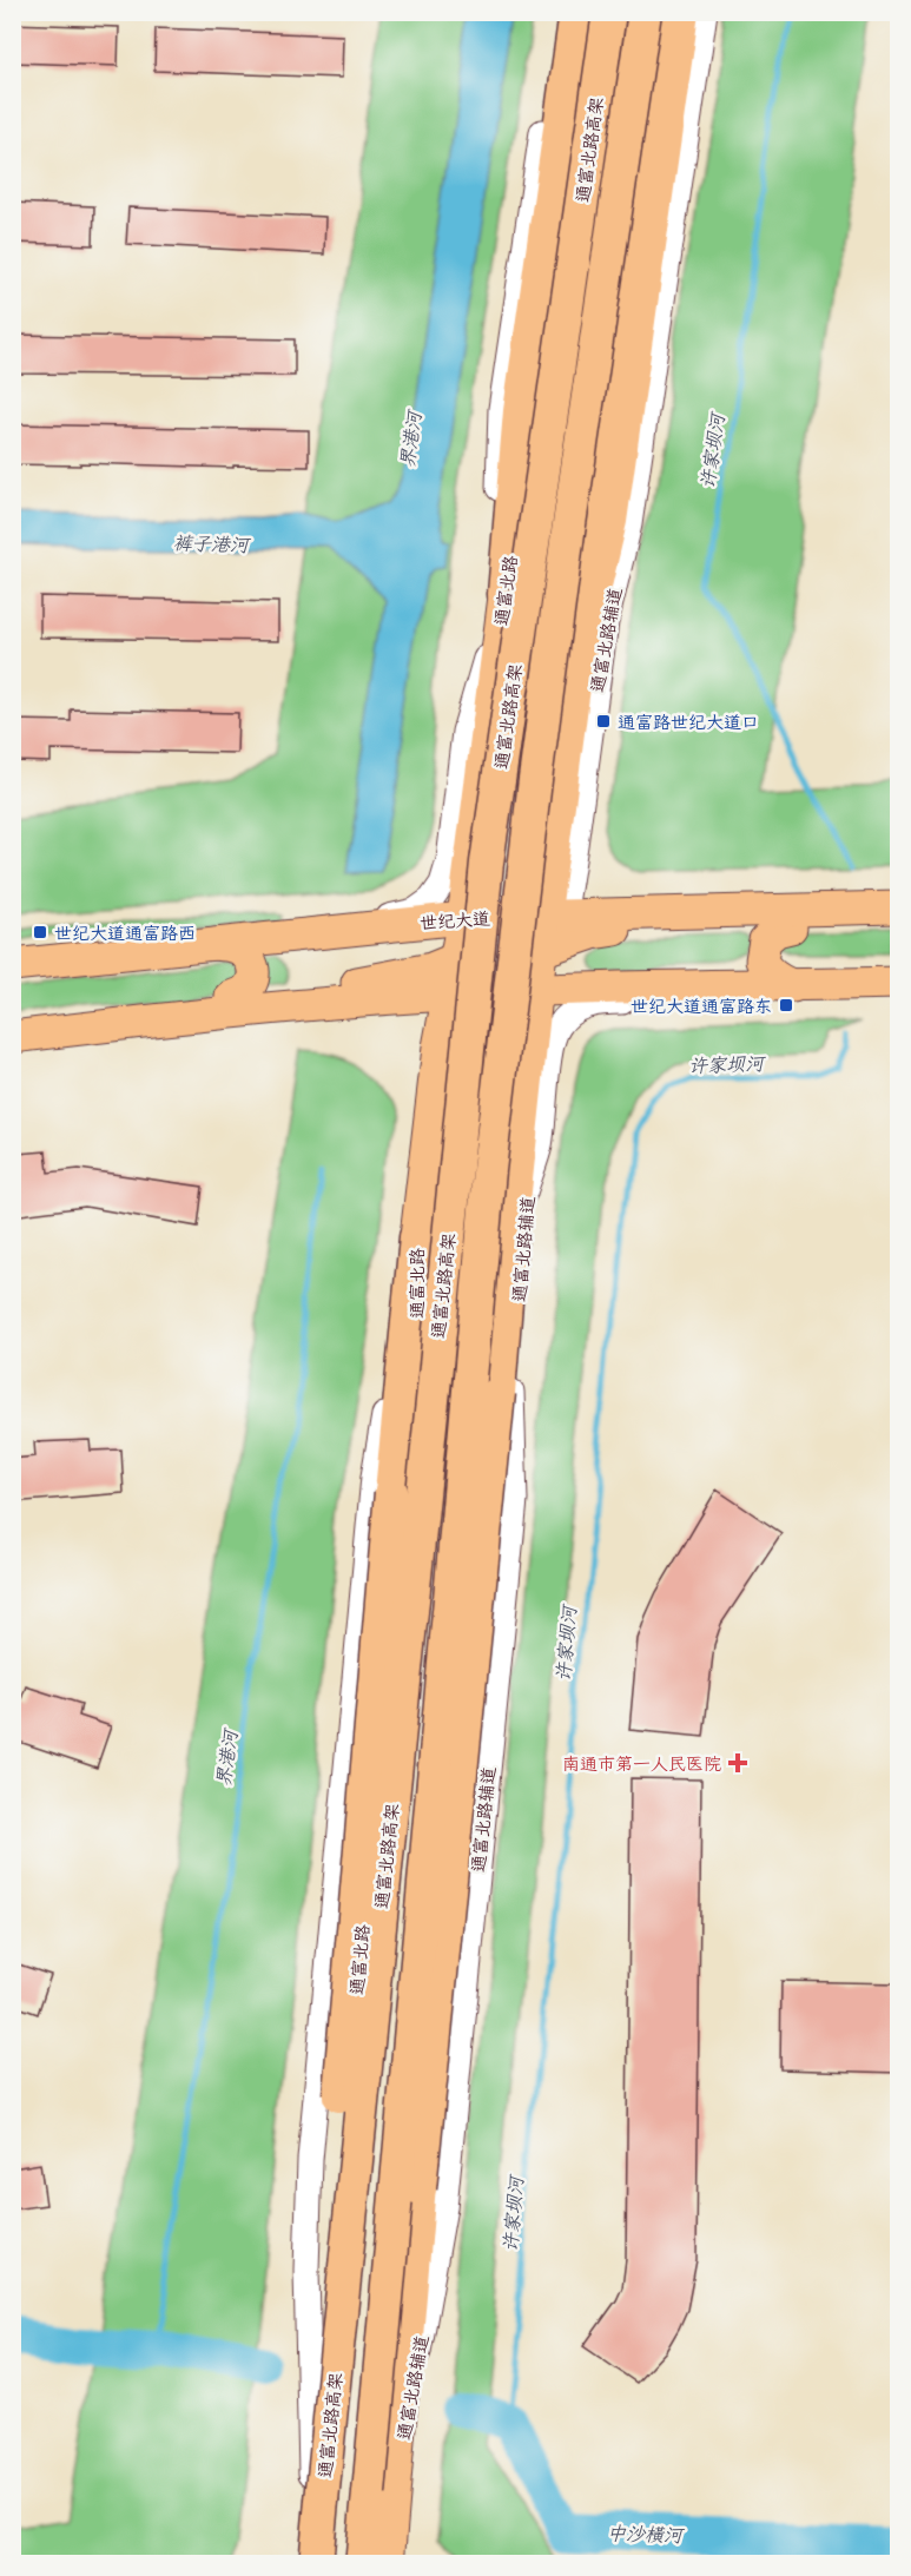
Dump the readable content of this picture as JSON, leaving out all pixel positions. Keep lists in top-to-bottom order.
{
  "streets": {
    "highway": ["通富北路高架"],
    "main road": ["通富北路", "世纪大道"],
    "street": ["通富北路辅道"]
  },
  "crossings": [
    ["通富北路高架", "通富北路"],
    ["通富北路", "世纪大道"]
  ],
  "water": [
    "界港河",
    "许家坝河",
    "裤子港河",
    "中沙横河"
  ],
  "places": {
    "transit": ["通富路世纪大道口", "世纪大道通富路西", "世纪大道通富路东"],
    "health": ["南通市第一人民医院"]
  }
}
